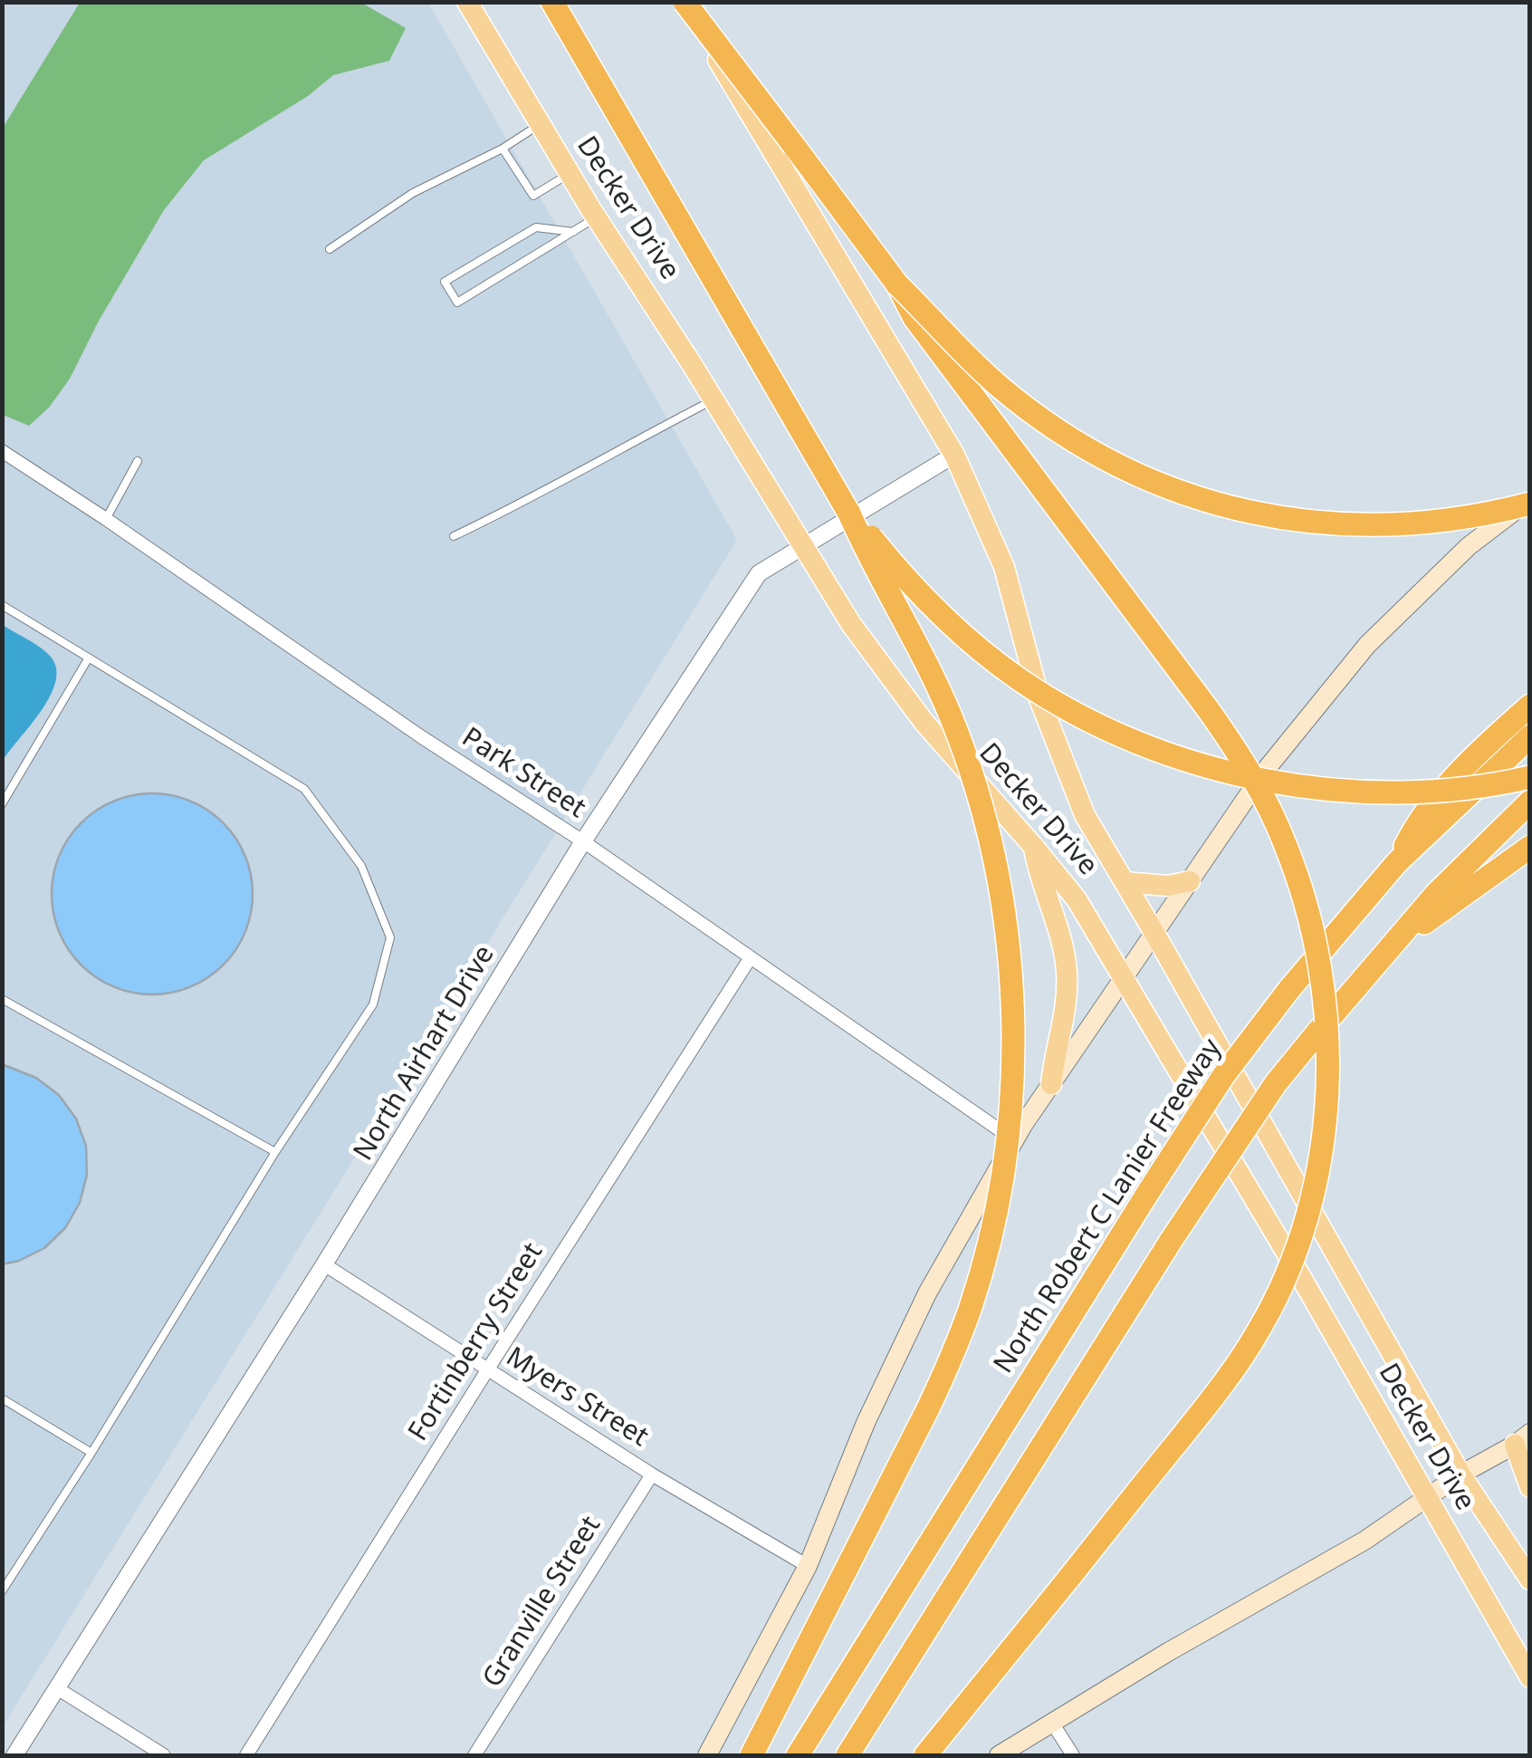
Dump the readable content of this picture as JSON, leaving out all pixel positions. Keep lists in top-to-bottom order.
{
  "streets": {
    "highway": ["Decker Drive", "North Robert C Lanier Freeway"],
    "street": [
      "Park Street",
      "North Airhart Drive",
      "Fortinberry Street",
      "Myers Street",
      "Granville Street"
    ]
  },
  "crossings": [
    ["Decker Drive", "North Airhart Drive"],
    ["Park Street", "North Airhart Drive"],
    ["Park Street", "Fortinberry Street"],
    ["North Airhart Drive", "Myers Street"],
    ["Fortinberry Street", "Myers Street"],
    ["Myers Street", "Granville Street"]
  ]
}
